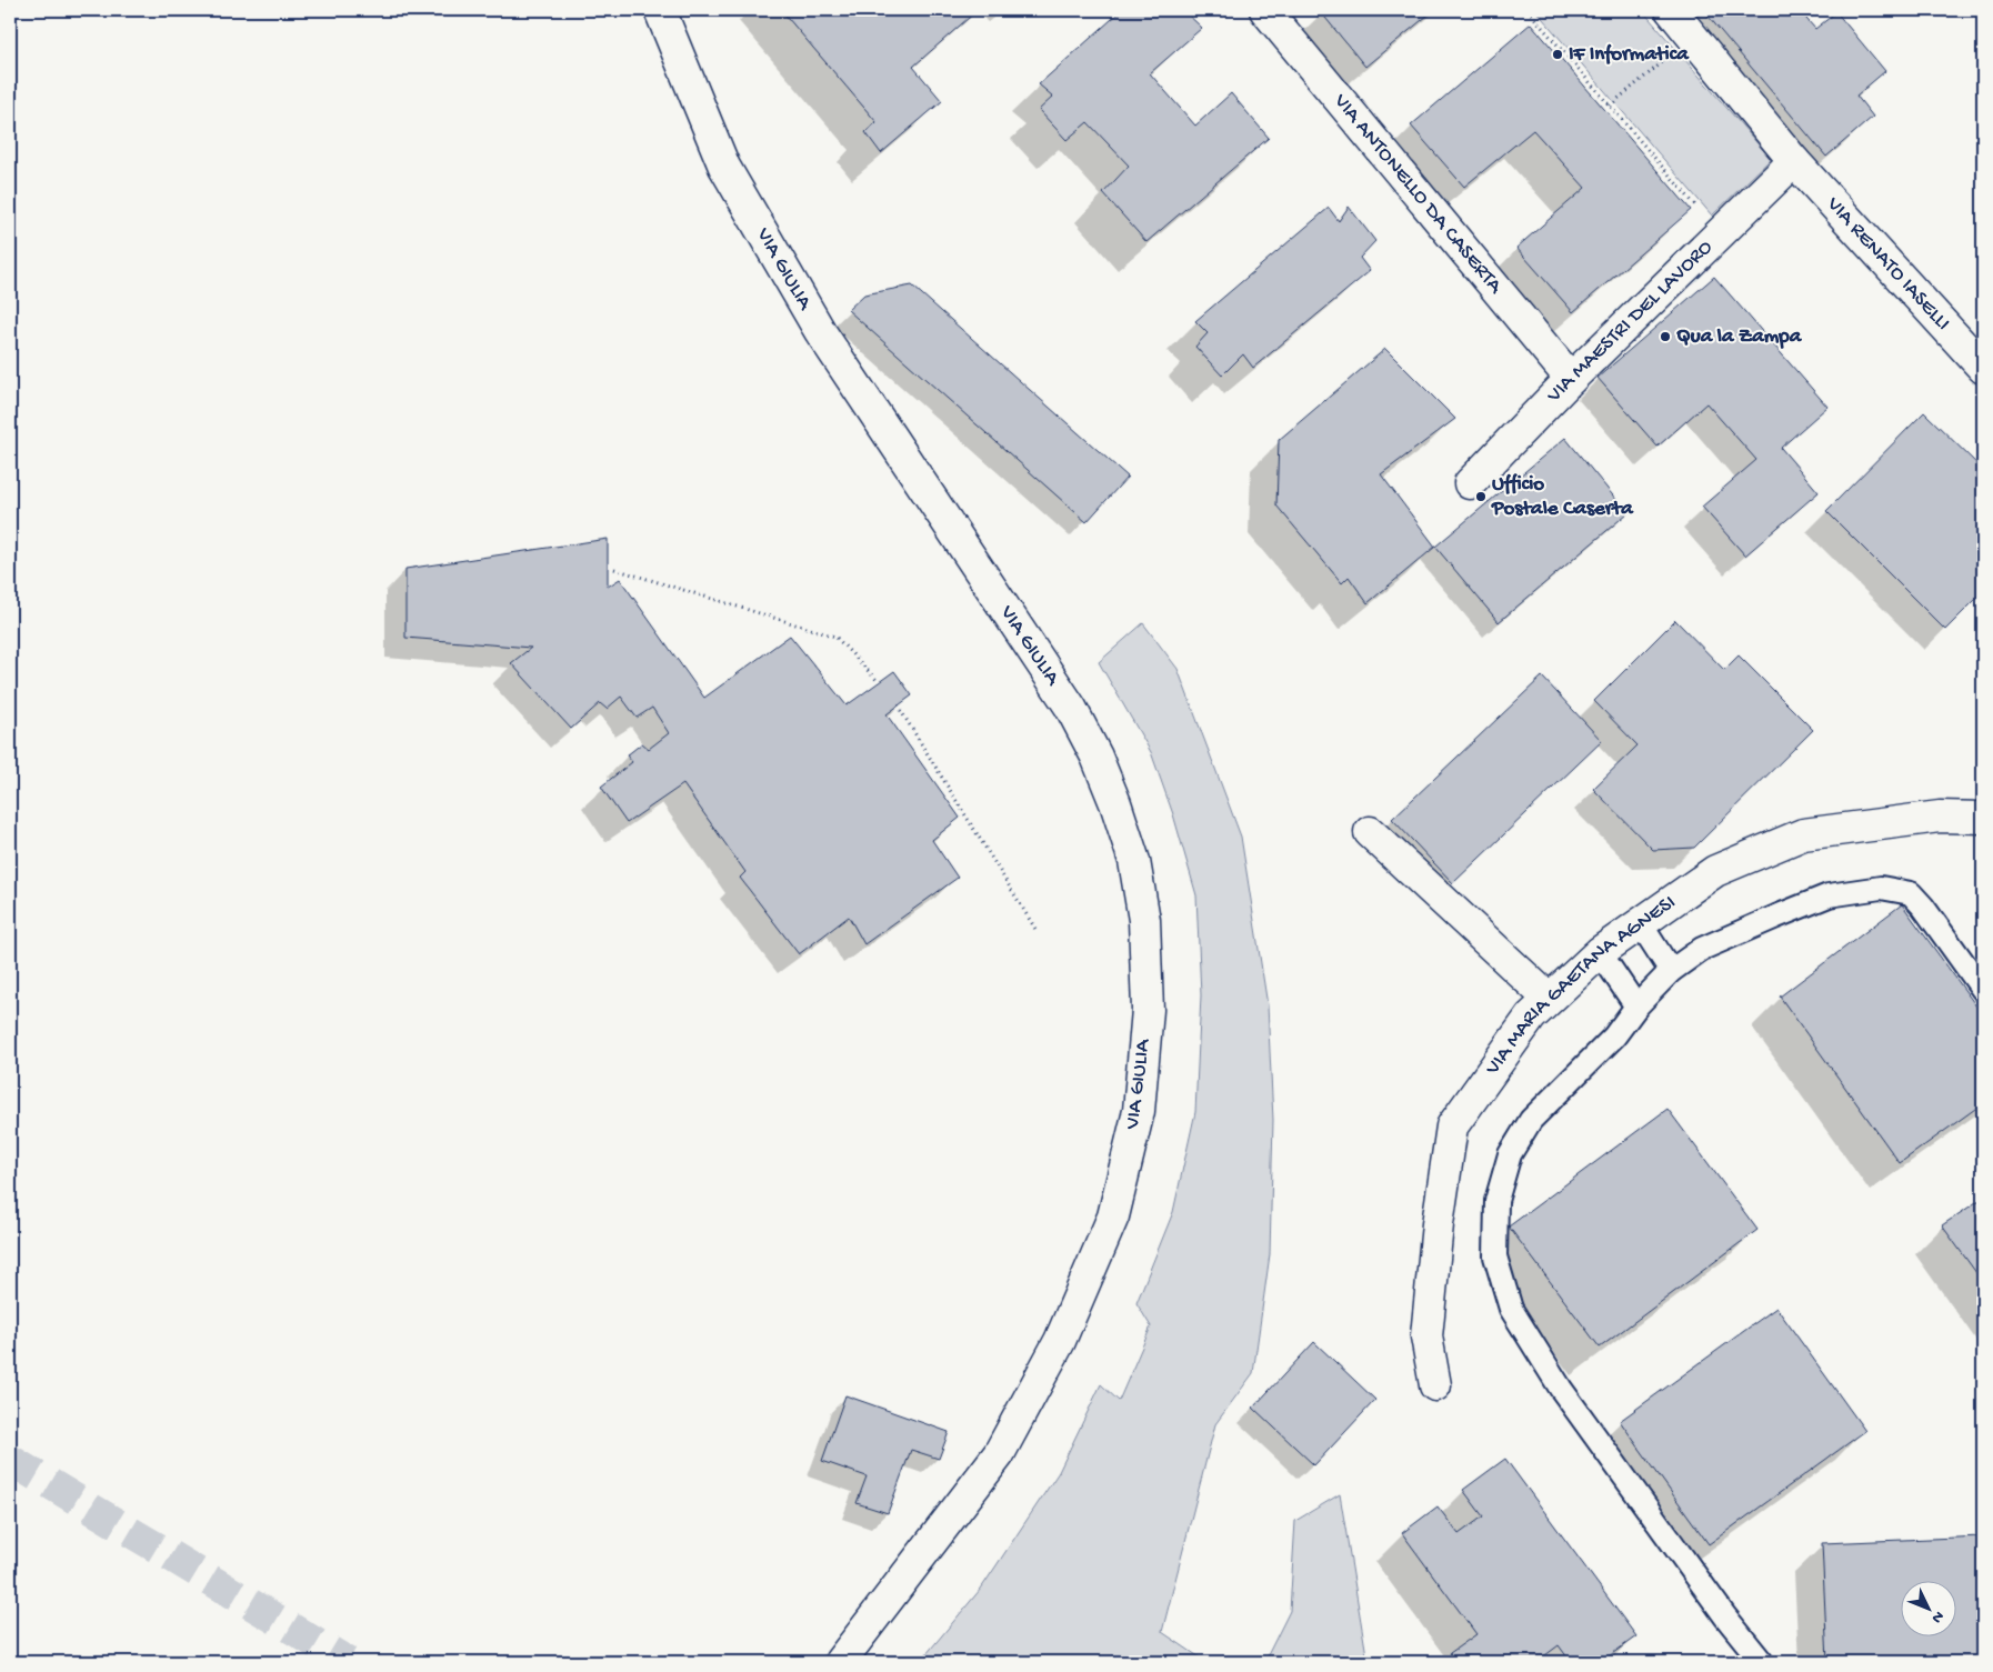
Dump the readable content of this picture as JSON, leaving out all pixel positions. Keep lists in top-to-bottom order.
{
  "streets": {
    "street": [
      "VIA ANTONELLO DA CASERTA",
      "VIA RENATO IASELLI",
      "VIA GIULIA",
      "VIA MAESTRI DEL LAVORO",
      "VIA MARIA GAETANA AGNESI"
    ]
  },
  "crossings": [
    ["VIA ANTONELLO DA CASERTA", "VIA MAESTRI DEL LAVORO"],
    ["VIA RENATO IASELLI", "VIA MAESTRI DEL LAVORO"]
  ],
  "places": ["IF Informatica", "Qua la Zampa", "Ufficio Postale Caserta"],
  "north": "bottom right"
}
